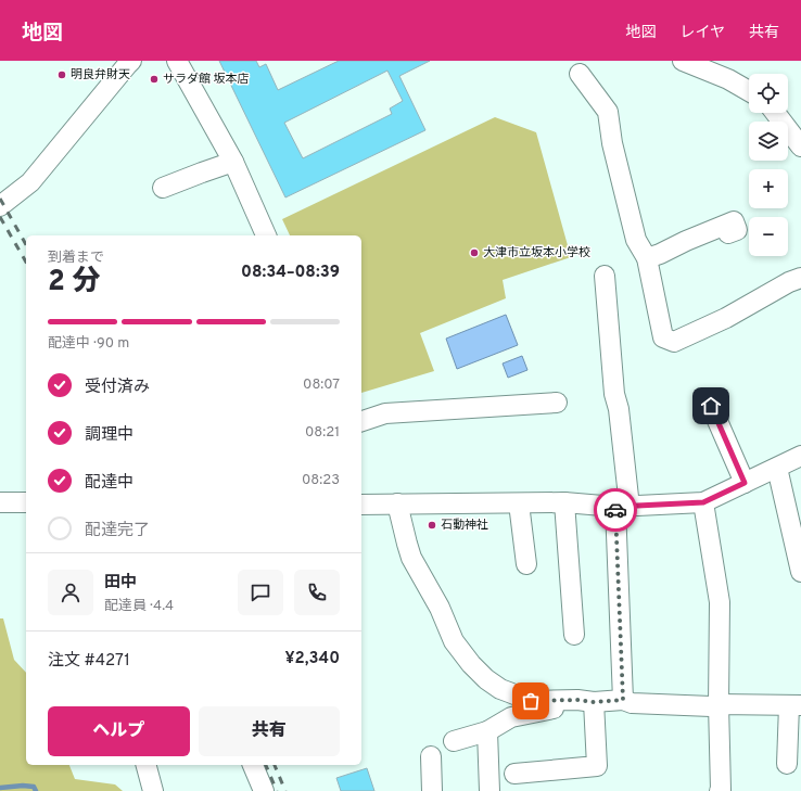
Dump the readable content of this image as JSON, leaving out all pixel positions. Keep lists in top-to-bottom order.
{
  "places": [
    "明良弁財天",
    "サラダ館 坂本店",
    "大津市立坂本小学校",
    "石動神社"
  ],
  "page": {
    "header": "地図",
    "nav": ["地図", "レイヤ", "共有"],
    "map_buttons": ["+", "−"],
    "heading": ["2 分", "到着まで", "08:34–08:39"],
    "panel": [
      "田中",
      "配達員 · 4.4",
      "注文 #4271",
      "¥2,340"
    ],
    "bar": "配達中 · 90 m",
    "list": [
      ["受付済み", "08:07"],
      ["調理中", "08:21"],
      ["配達中", "08:23"],
      "配達完了"
    ],
    "buttons": ["ヘルプ", "共有"]
  }
}
